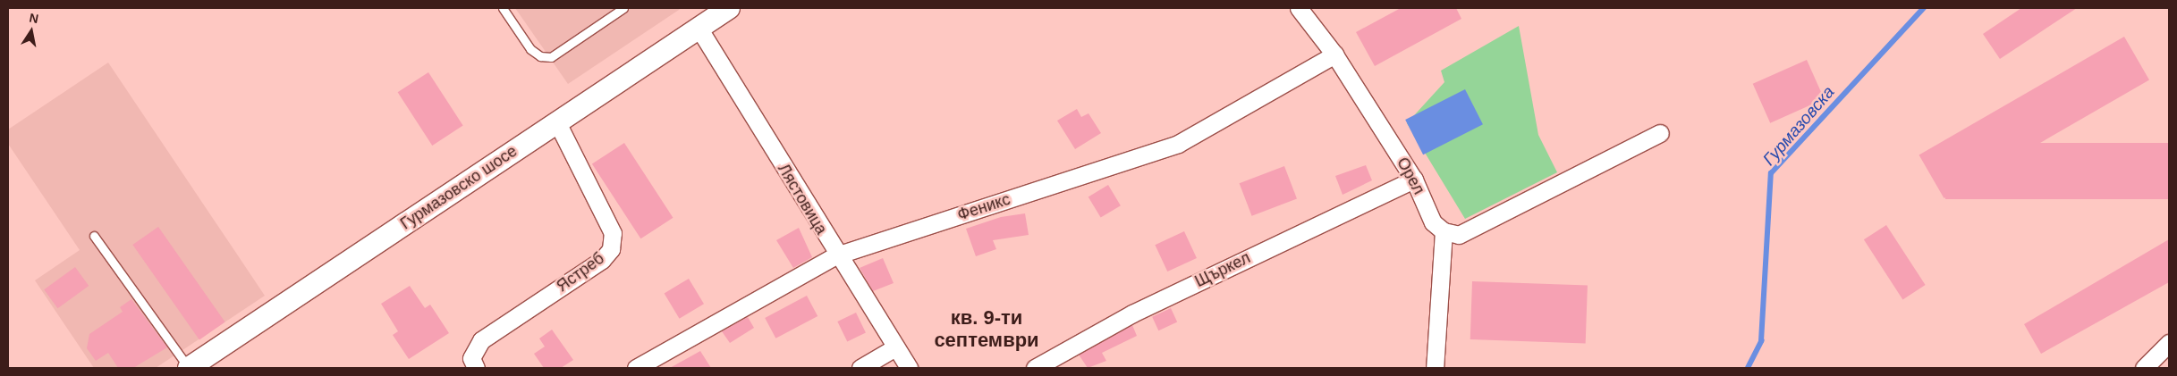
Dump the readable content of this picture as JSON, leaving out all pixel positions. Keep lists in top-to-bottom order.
{
  "streets": {
    "street": [
      "Орел",
      "Гурмазовско шосе",
      "Лястовица",
      "Феникс",
      "Щъркел",
      "Ястреб"
    ]
  },
  "crossings": [
    ["Орел", "Феникс"],
    ["Орел", "Щъркел"],
    ["Гурмазовско шосе", "Лястовица"],
    ["Гурмазовско шосе", "Ястреб"],
    ["Лястовица", "Феникс"]
  ],
  "districts": ["кв. 9-ти септември"],
  "water": ["Гурмазовска"],
  "north": "top"
}
